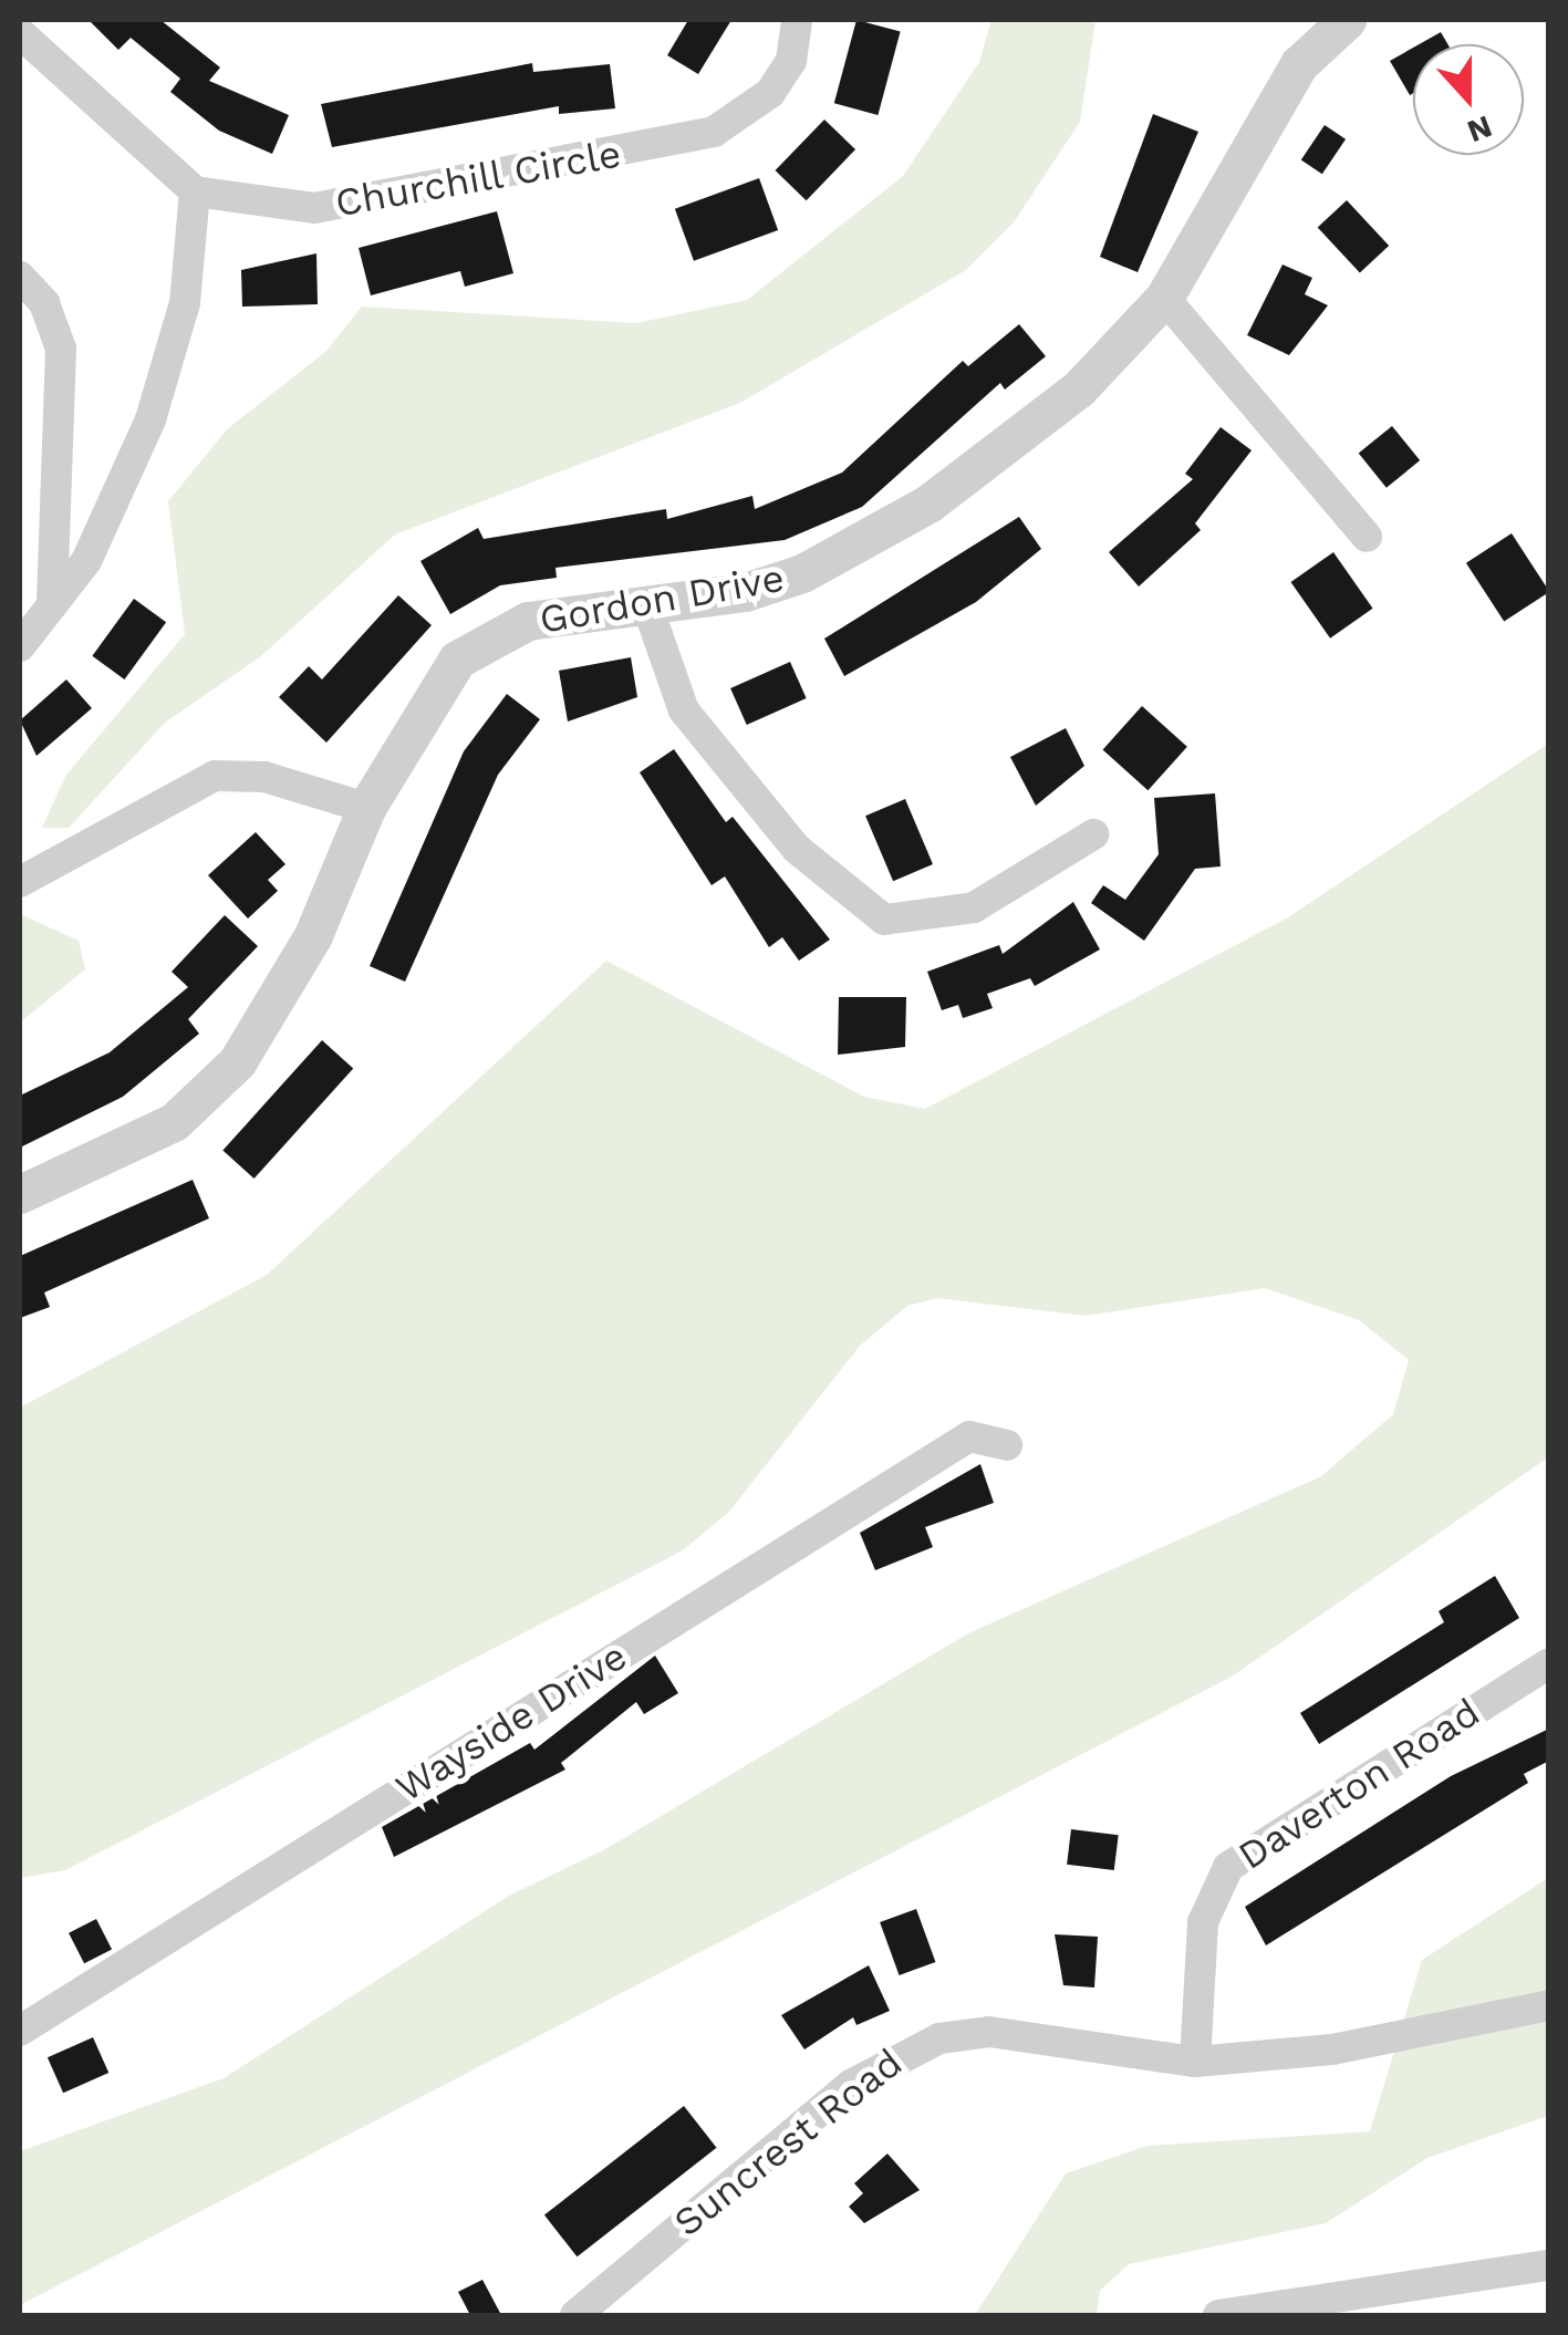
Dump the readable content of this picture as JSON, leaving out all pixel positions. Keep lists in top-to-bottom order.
{
  "streets": {
    "street": [
      "Churchill Circle",
      "Gordon Drive",
      "Wayside Drive",
      "Daverton Road",
      "Suncrest Road"
    ]
  },
  "crossings": [
    ["Daverton Road", "Suncrest Road"]
  ],
  "north": "bottom"
}
